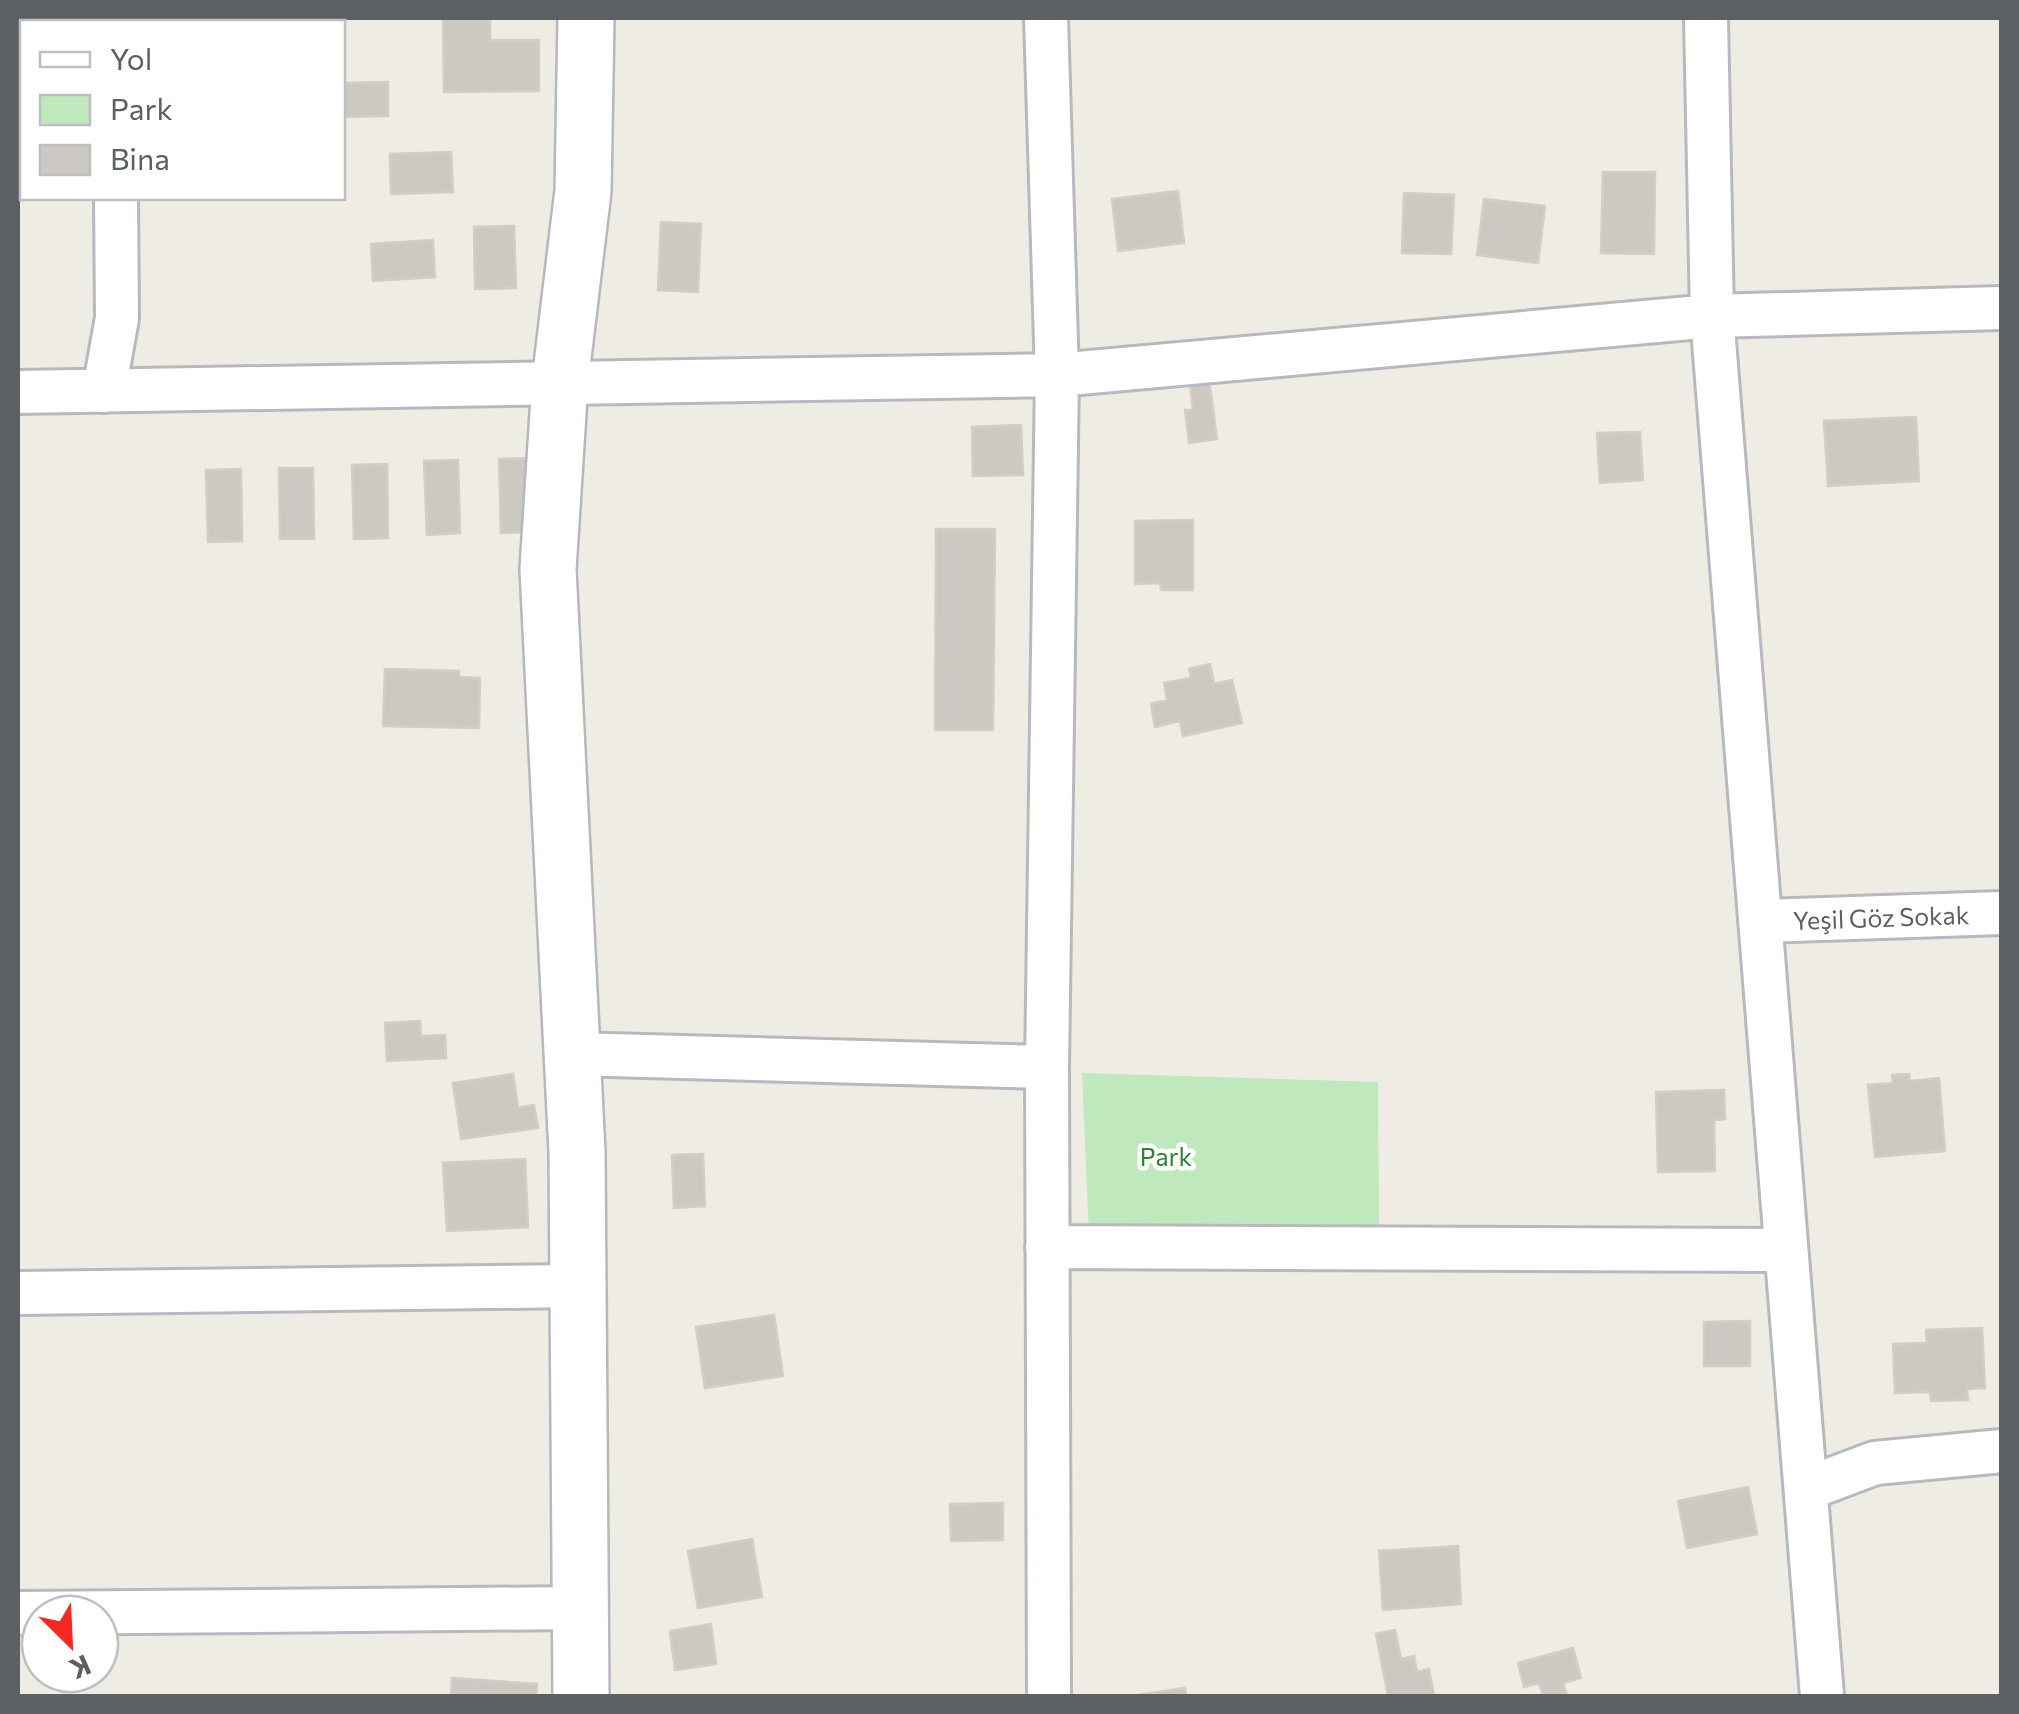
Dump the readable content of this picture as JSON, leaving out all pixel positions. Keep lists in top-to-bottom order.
{
  "streets": {
    "street": ["Yeşil Göz Sokak"]
  },
  "parks": ["Park"],
  "legend": ["Yol", "Park", "Bina"],
  "north": "bottom right"
}
